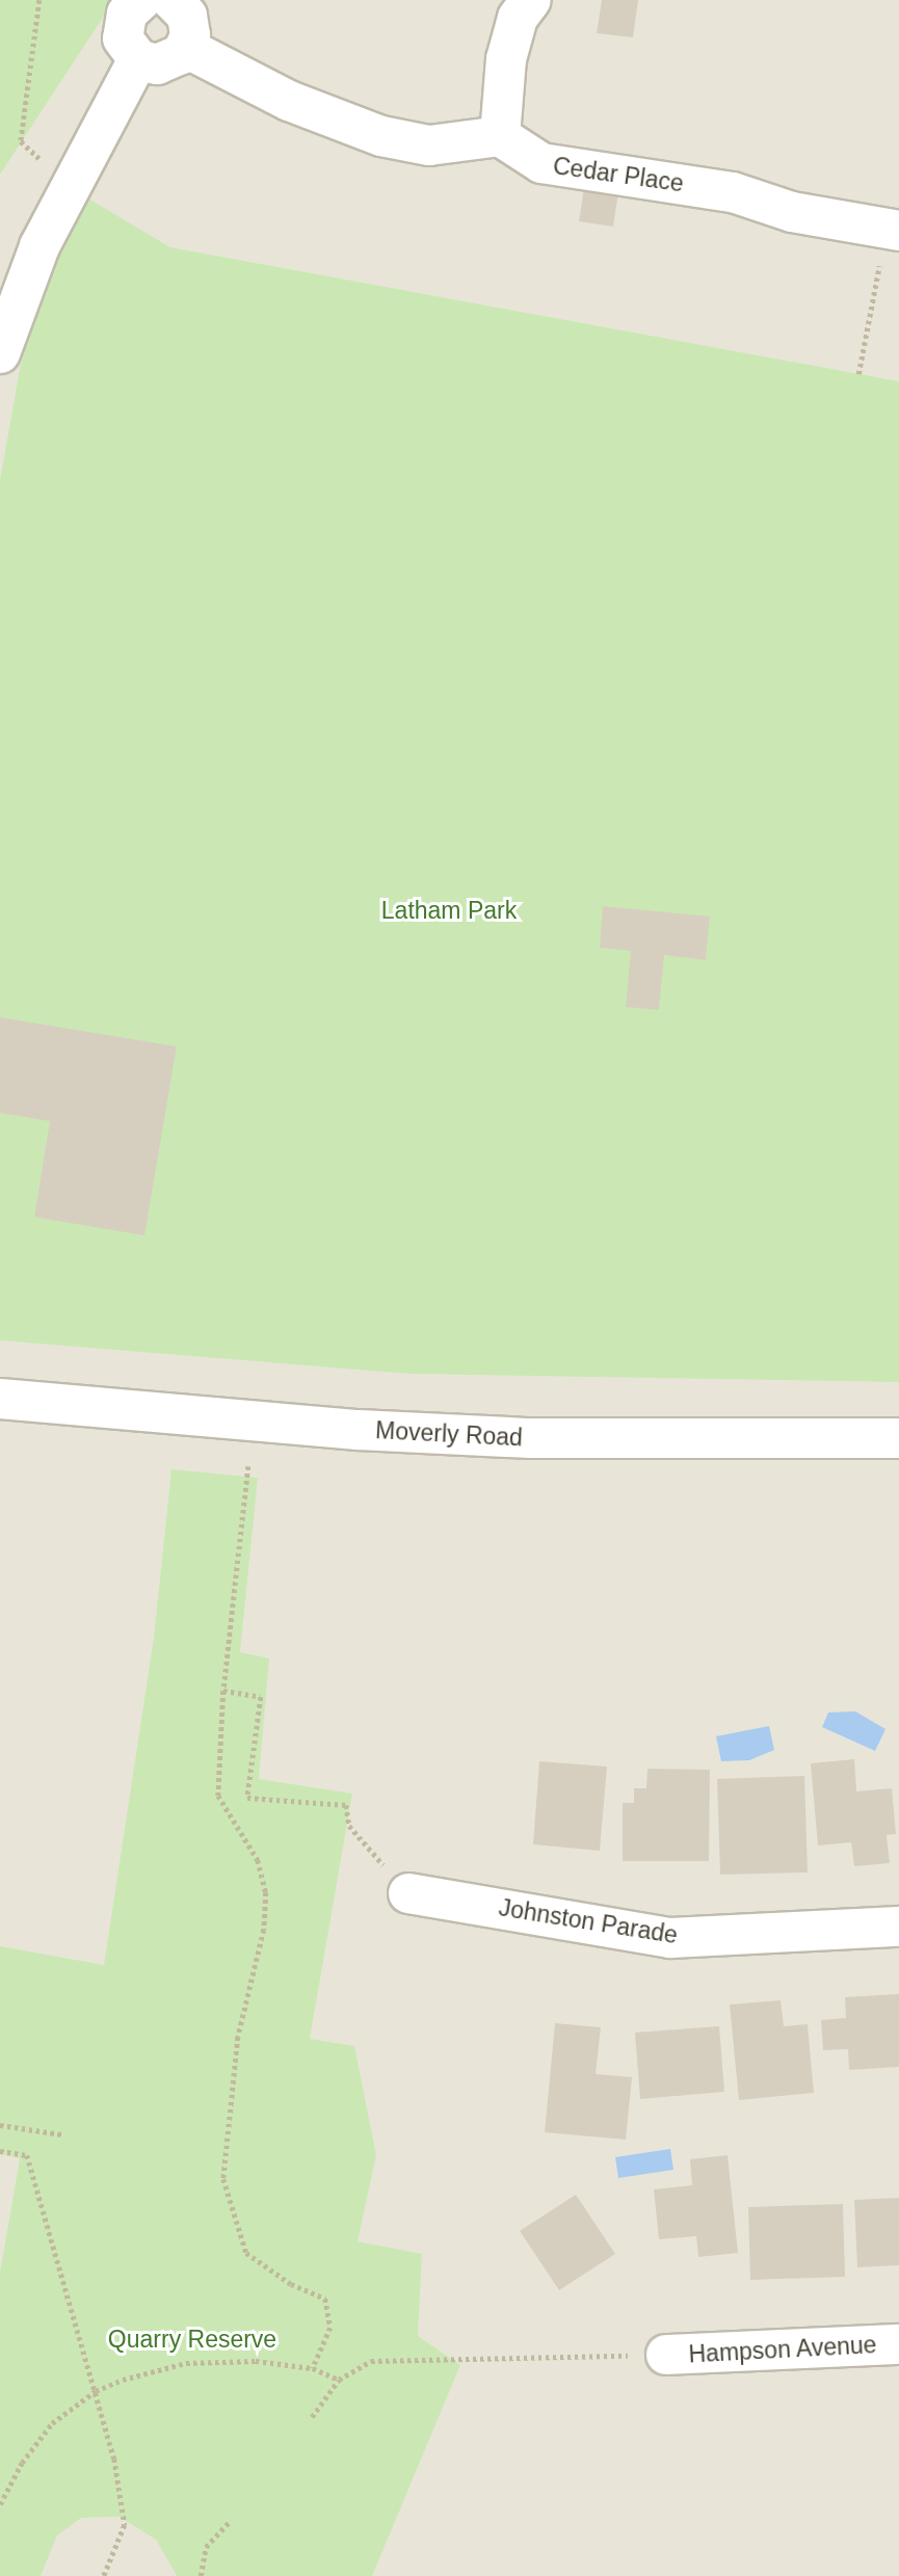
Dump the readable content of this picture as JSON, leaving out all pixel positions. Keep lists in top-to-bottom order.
{
  "streets": {
    "street": [
      "Cedar Place",
      "Moverly Road",
      "Johnston Parade",
      "Hampson Avenue"
    ]
  },
  "parks": ["Latham Park", "Quarry Reserve"]
}
